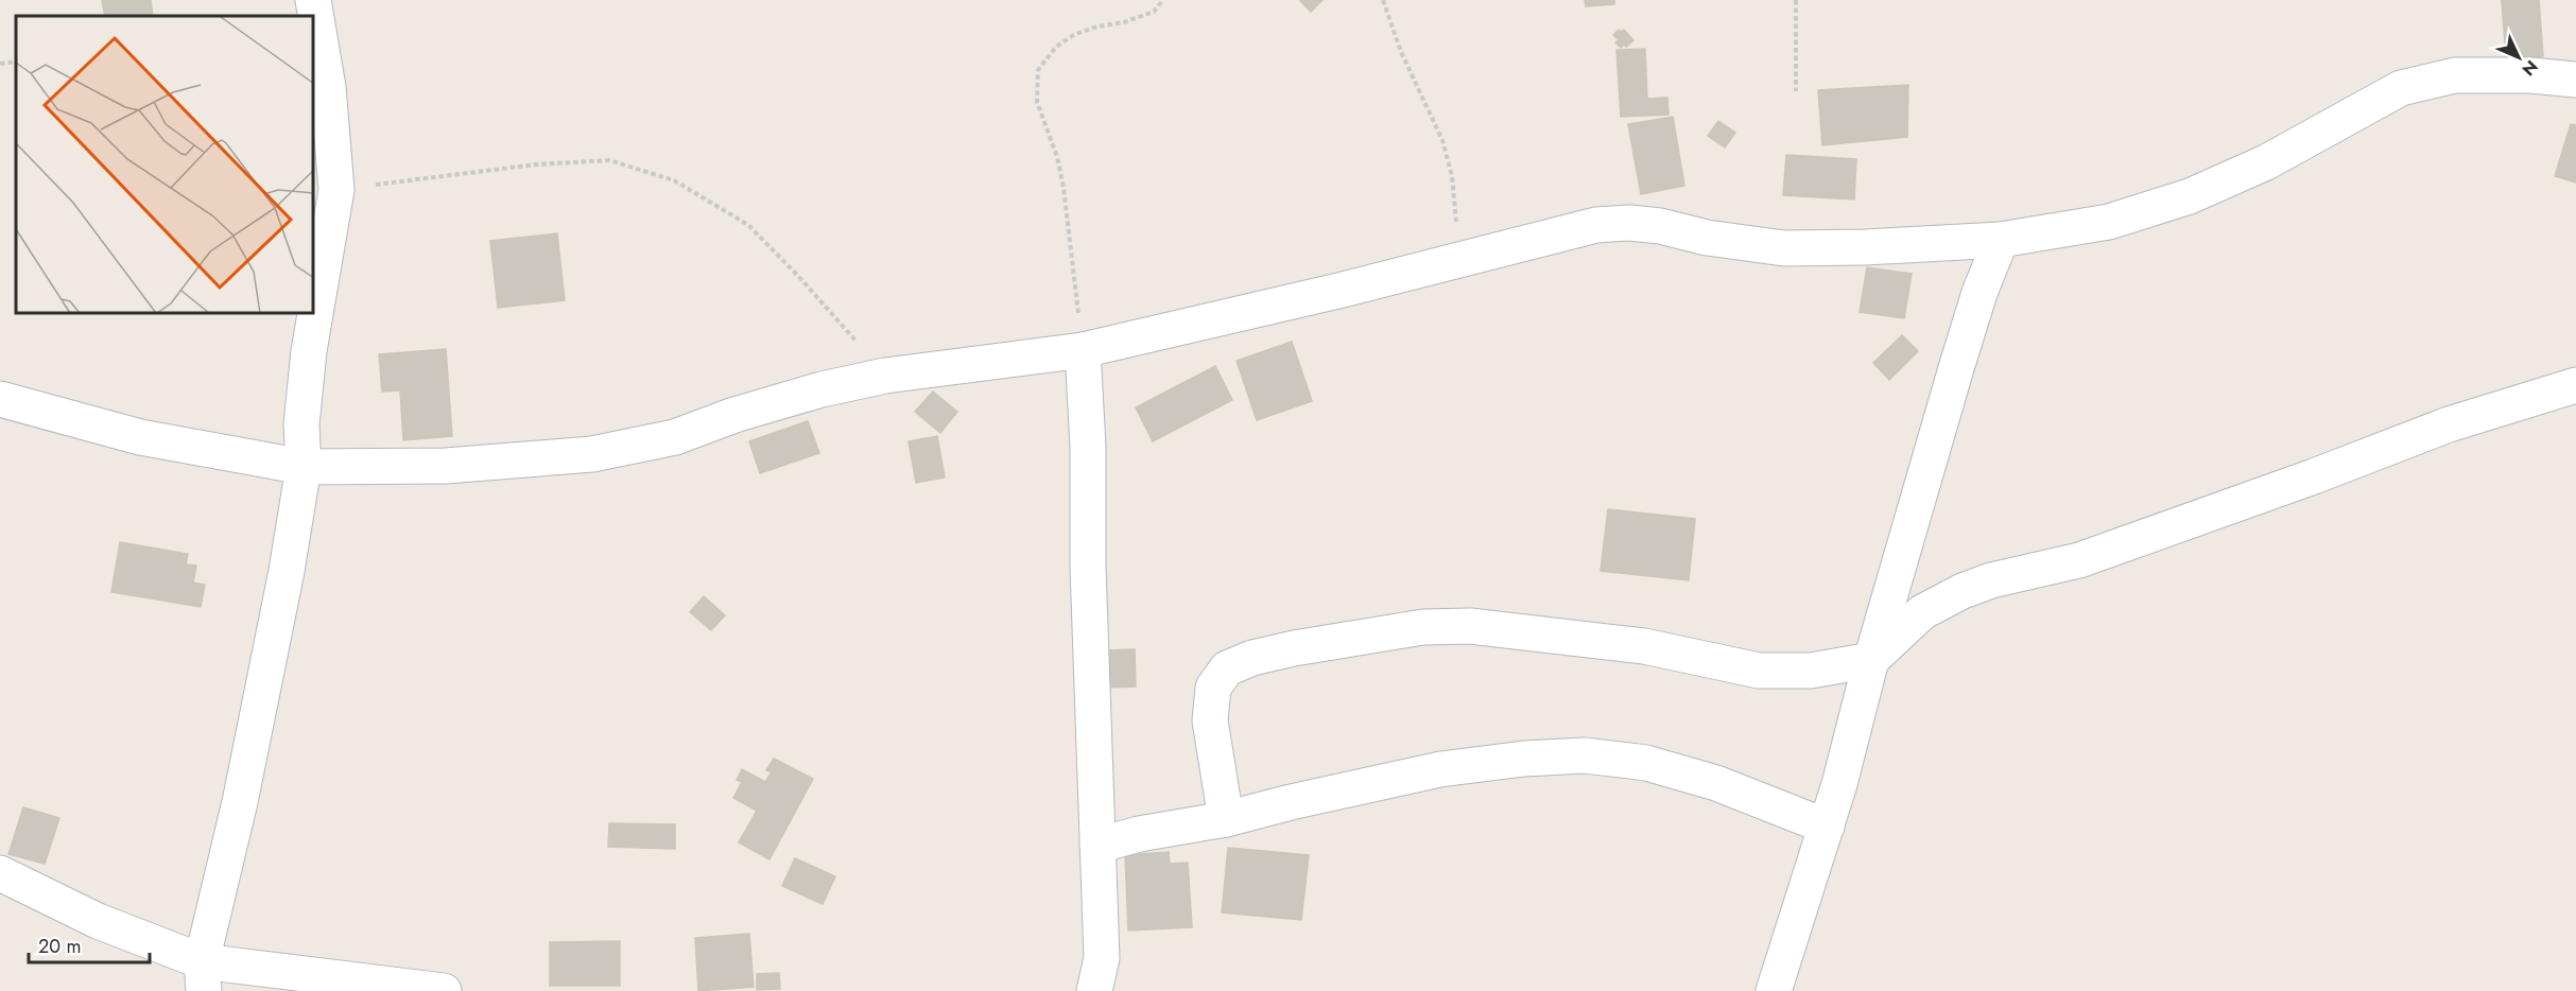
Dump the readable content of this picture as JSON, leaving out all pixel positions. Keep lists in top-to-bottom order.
{
  "scale_bar": "20 m",
  "north": "bottom right"
}
